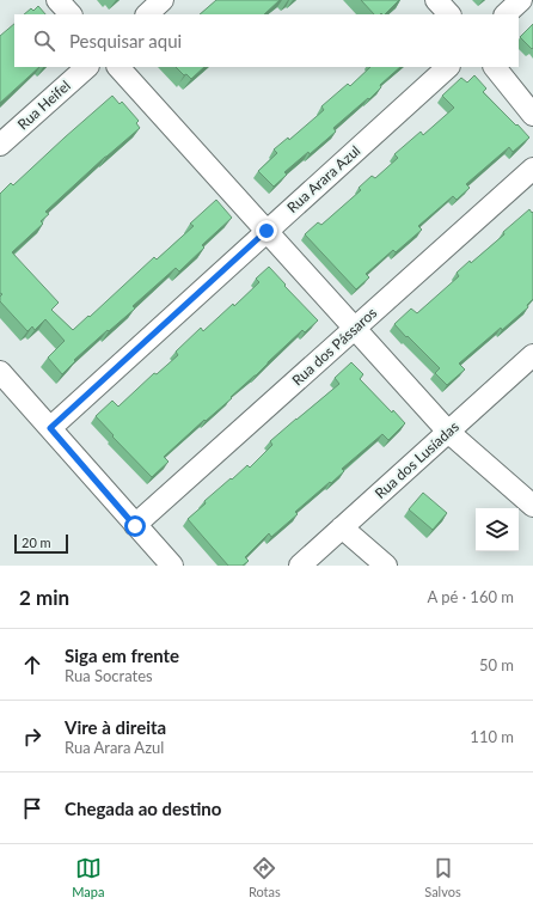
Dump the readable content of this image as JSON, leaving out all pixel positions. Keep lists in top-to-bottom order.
{
  "streets": {
    "street": [
      "Rua Heifel",
      "Rua Arara Azul",
      "Rua dos Pássaros",
      "Rua dos Lusíadas"
    ]
  },
  "scale_bar": "20 m",
  "page": {
    "search": "Pesquisar aqui",
    "scale": "20 m",
    "heading": ["2 min", "A pé · 160 m"],
    "list": [
      ["Siga em frente", "Rua Socrates", "50 m"],
      ["Vire à direita", "Rua Arara Azul", "110 m"],
      "Chegada ao destino"
    ],
    "nav": ["Mapa", "Rotas", "Salvos"]
  }
}
